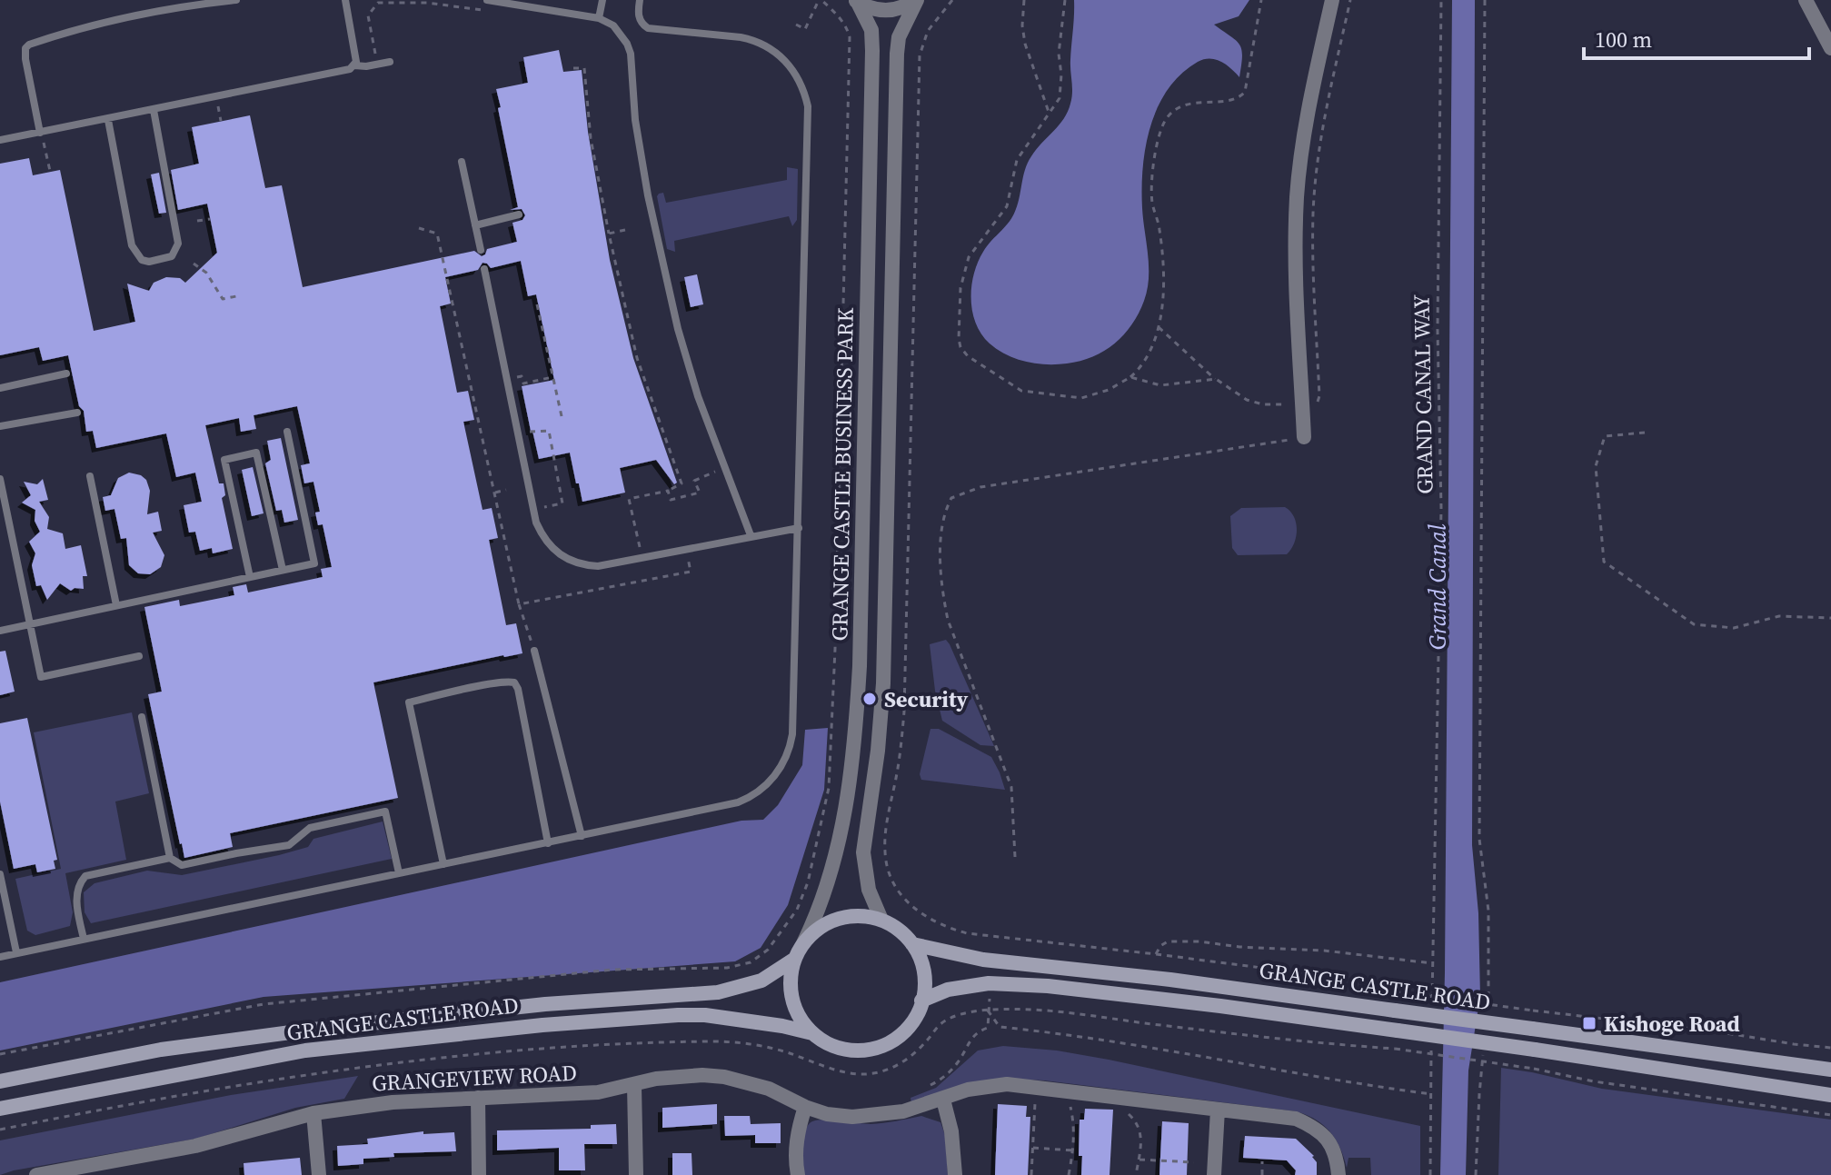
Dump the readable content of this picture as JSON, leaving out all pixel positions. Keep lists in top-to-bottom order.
{
  "streets": {
    "main road": ["GRANGE CASTLE ROAD"],
    "street": ["GRANGE CASTLE BUSINESS PARK", "GRANGEVIEW ROAD"],
    "path": ["GRAND CANAL WAY"]
  },
  "crossings": [
    ["GRANGE CASTLE BUSINESS PARK", "GRANGE CASTLE ROAD"]
  ],
  "water": ["Grand Canal"],
  "places": {
    "other": ["Security"],
    "transit": ["Kishoge Road"]
  },
  "scale_bar": "100 m"
}
